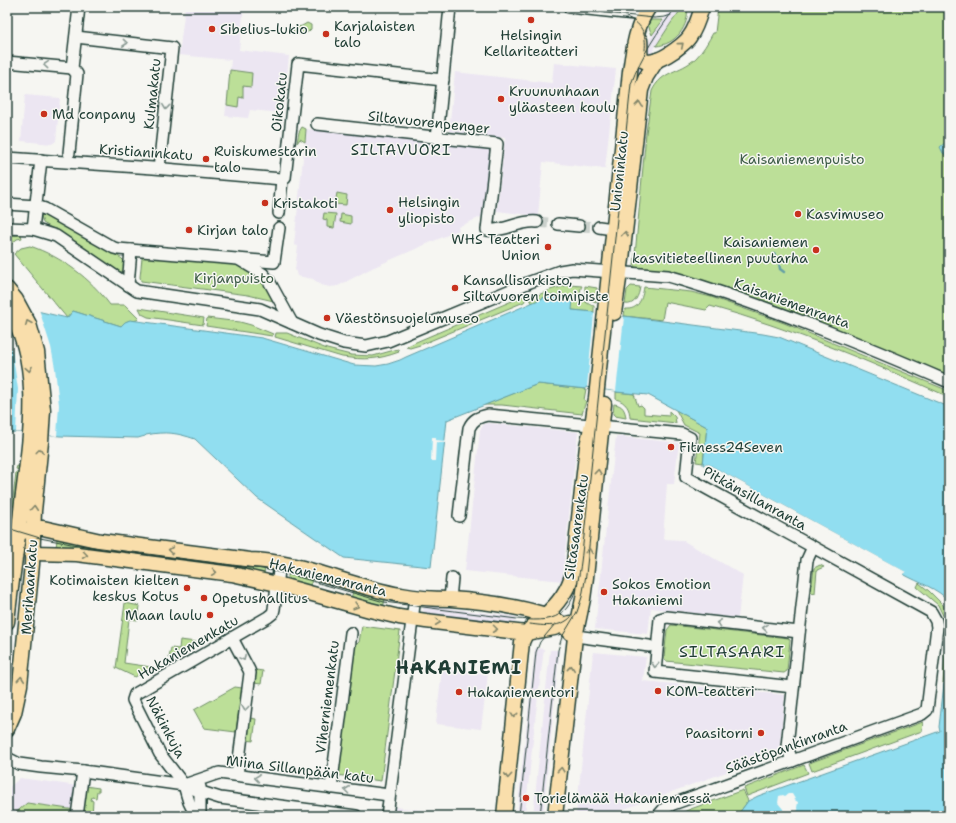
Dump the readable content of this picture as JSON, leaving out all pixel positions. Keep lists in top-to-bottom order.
{
  "streets": {
    "main road": [
      "Unioninkatu",
      "Siltasaarenkatu",
      "Hakaniemenranta",
      "Merihaankatu"
    ],
    "street": [
      "Kulmakatu",
      "Oikokatu",
      "Siltavuorenpenger",
      "Kristianinkatu",
      "Kaisaniemenranta",
      "Pitkänsillanranta",
      "Hakaniemenkatu",
      "Viherniemenkatu",
      "Näkinkuja",
      "Säästöpankinranta",
      "Miina Sillanpään katu"
    ]
  },
  "crossings": [
    ["Kulmakatu", "Kristianinkatu"],
    ["Oikokatu", "Kristianinkatu"],
    ["Unioninkatu", "Kaisaniemenranta"],
    ["Unioninkatu", "Siltasaarenkatu"],
    ["Pitkänsillanranta", "Siltasaarenkatu"],
    ["Pitkänsillanranta", "Säästöpankinranta"],
    ["Siltasaarenkatu", "Hakaniemenranta"],
    ["Hakaniemenranta", "Merihaankatu"],
    ["Hakaniemenranta", "Hakaniemenkatu"],
    ["Hakaniemenkatu", "Näkinkuja"],
    ["Viherniemenkatu", "Miina Sillanpään katu"],
    ["Näkinkuja", "Miina Sillanpään katu"]
  ],
  "districts": ["SILTAVUORI", "SILTASAARI", "HAKANIEMI"],
  "parks": ["Kaisaniemenpuisto", "Kirjanpuisto"],
  "places": [
    "Helsingin Kellariteatteri",
    "Sibelius-lukio",
    "Karjalaisten talo",
    "Kruununhaan yläasteen koulu",
    "Md conpany",
    "Ruiskumestarin talo",
    "Kristakoti",
    "Helsingin yliopisto",
    "Kasvimuseo",
    "Kirjan talo",
    "WHS Teatteri Union",
    "Kaisaniemen kasvitieteellinen puutarha",
    "Kansallisarkisto, Siltavuoren toimipiste",
    "Väestönsuojelumuseo",
    "Fitness24Seven",
    "Kotimaisten kielten keskus Kotus",
    "Sokos Emotion Hakaniemi",
    "Opetushallitus",
    "Maan laulu",
    "KOM-teatteri",
    "Hakaniementori",
    "Paasitorni",
    "Torielämää Hakaniemessä"
  ]
}
